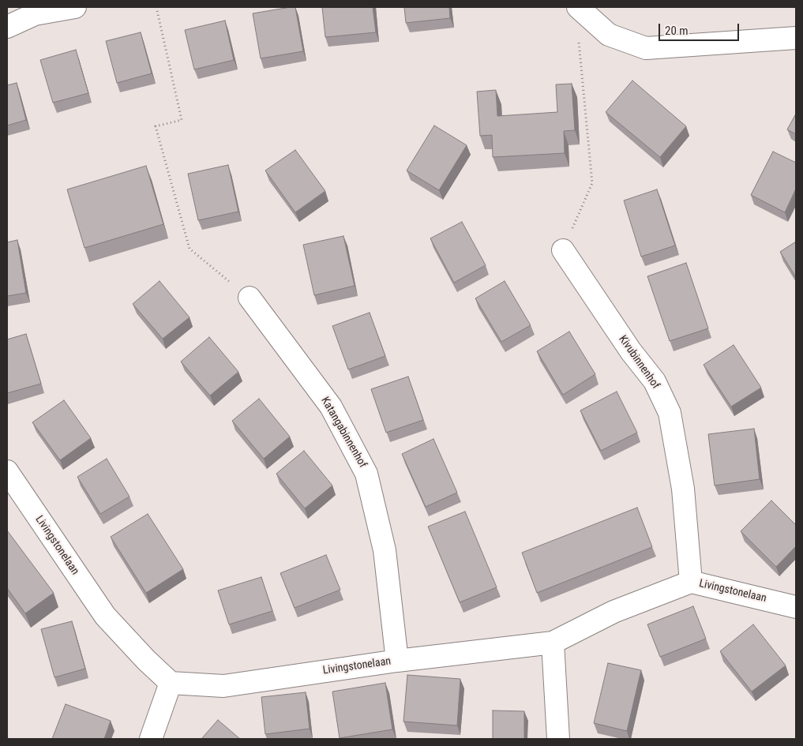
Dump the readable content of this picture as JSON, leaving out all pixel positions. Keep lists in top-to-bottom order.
{
  "streets": {
    "street": ["Kivubinnenhof", "Katangabinnenhof", "Livingstonelaan"]
  },
  "crossings": [
    ["Kivubinnenhof", "Livingstonelaan"],
    ["Katangabinnenhof", "Livingstonelaan"]
  ],
  "scale_bar": "20 m"
}
